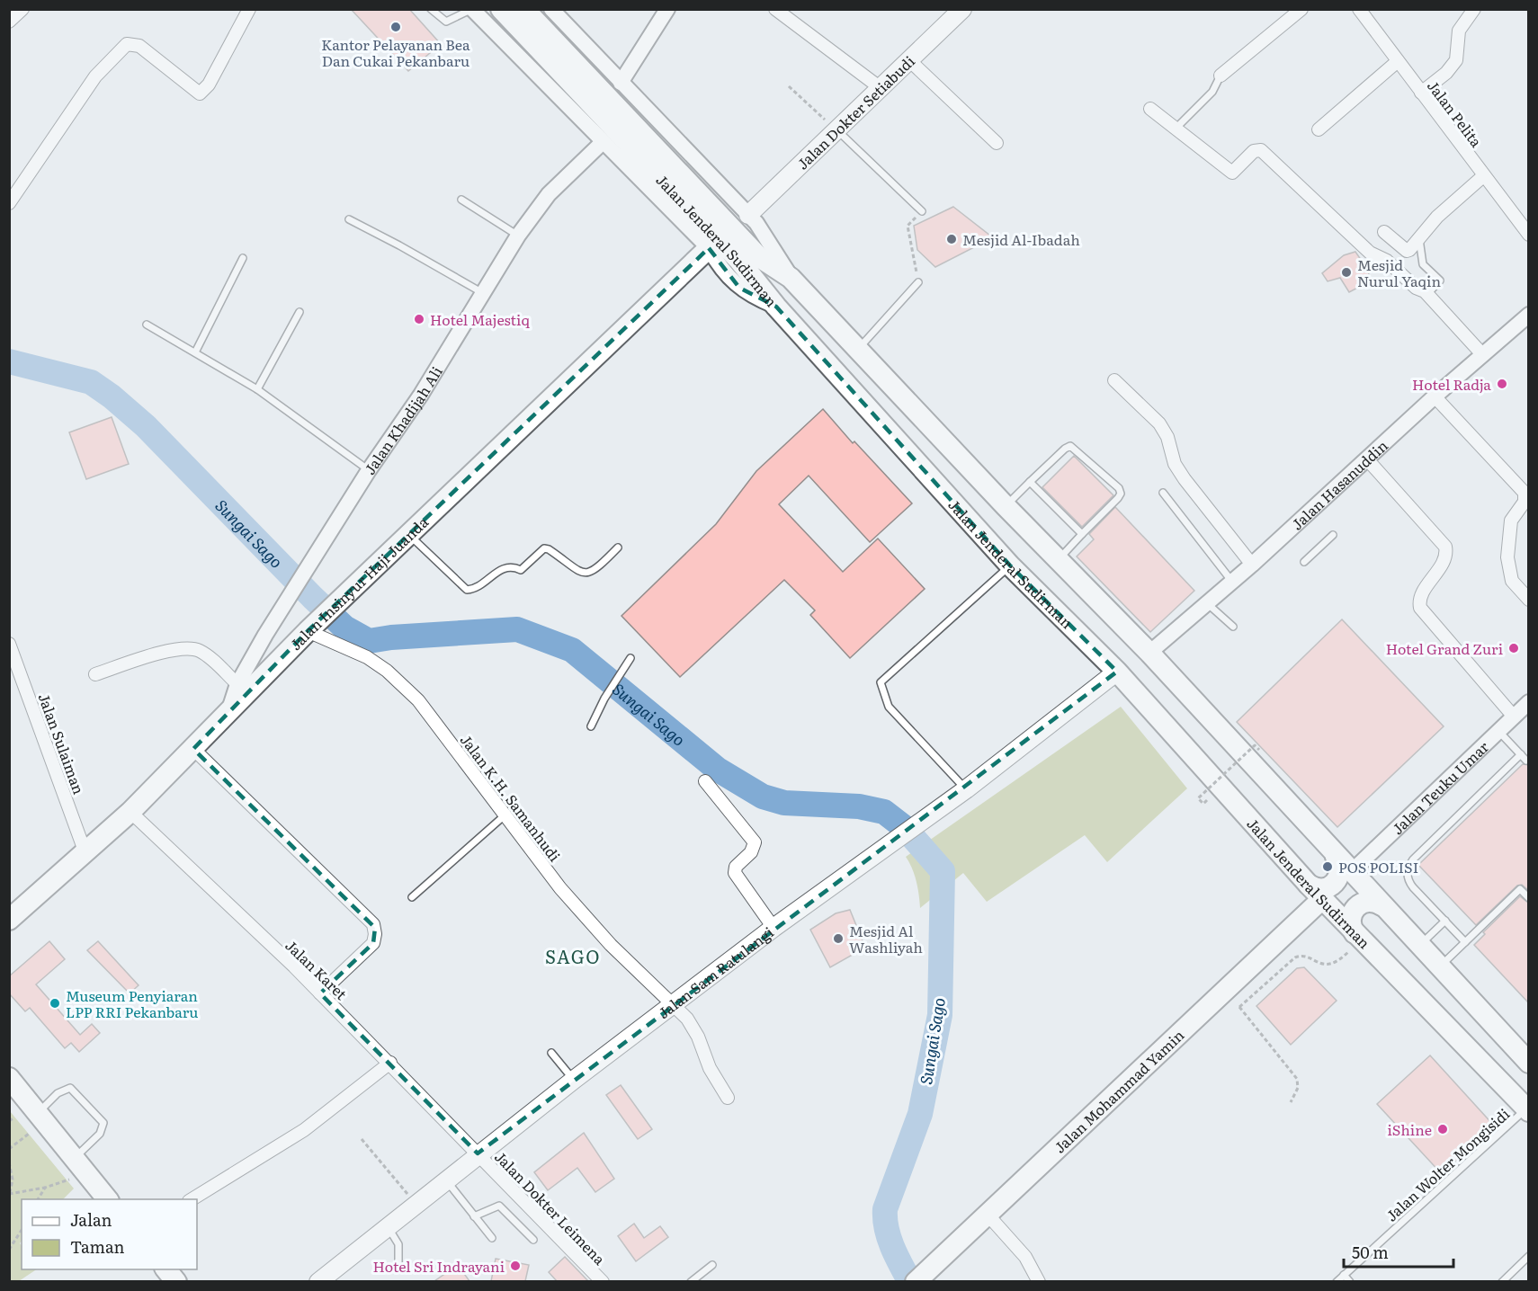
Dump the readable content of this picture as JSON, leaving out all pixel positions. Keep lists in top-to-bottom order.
{
  "streets": {
    "main road": [
      "Jalan Dokter Setiabudi",
      "Jalan Jenderal Sudirman",
      "Jalan Insinyur Haji Juanda",
      "Jalan Sam Ratulangi",
      "Jalan Mohammad Yamin"
    ],
    "street": [
      "Jalan Pelita",
      "Jalan Khadijah Ali",
      "Jalan Hasanuddin",
      "Jalan Sulaiman",
      "Jalan Teuku Umar",
      "Jalan K.H. Samanhudi",
      "Jalan Karet",
      "Jalan Dokter Leimena"
    ],
    "lane": ["Jalan Wolter Mongisidi"]
  },
  "crossings": [
    ["Jalan Jenderal Sudirman", "Jalan Hasanuddin"],
    ["Jalan Jenderal Sudirman", "Jalan Teuku Umar"],
    ["Jalan Jenderal Sudirman", "Jalan Sam Ratulangi"],
    ["Jalan Jenderal Sudirman", "Jalan Mohammad Yamin"],
    ["Jalan Jenderal Sudirman", "Jalan Wolter Mongisidi"],
    ["Jalan Khadijah Ali", "Jalan Insinyur Haji Juanda"],
    ["Jalan Insinyur Haji Juanda", "Jalan Sulaiman"],
    ["Jalan Insinyur Haji Juanda", "Jalan K.H. Samanhudi"],
    ["Jalan Insinyur Haji Juanda", "Jalan Karet"],
    ["Jalan K.H. Samanhudi", "Jalan Sam Ratulangi"],
    ["Jalan Karet", "Jalan Sam Ratulangi"],
    ["Jalan Karet", "Jalan Dokter Leimena"],
    ["Jalan Sam Ratulangi", "Jalan Dokter Leimena"]
  ],
  "districts": ["SAGO"],
  "water": ["Sungai Sago"],
  "places": [
    "Kantor Pelayanan Bea Dan Cukai Pekanbaru",
    "Mesjid Al-Ibadah",
    "Mesjid Nurul Yaqin",
    "Hotel Majestiq",
    "Hotel Radja",
    "Hotel Grand Zuri",
    "POS POLISI",
    "Mesjid Al Washliyah",
    "Museum Penyiaran LPP RRI Pekanbaru",
    "iShine",
    "Hotel Sri Indrayani"
  ],
  "legend": ["Jalan", "Taman"],
  "scale_bar": "50 m"
}
